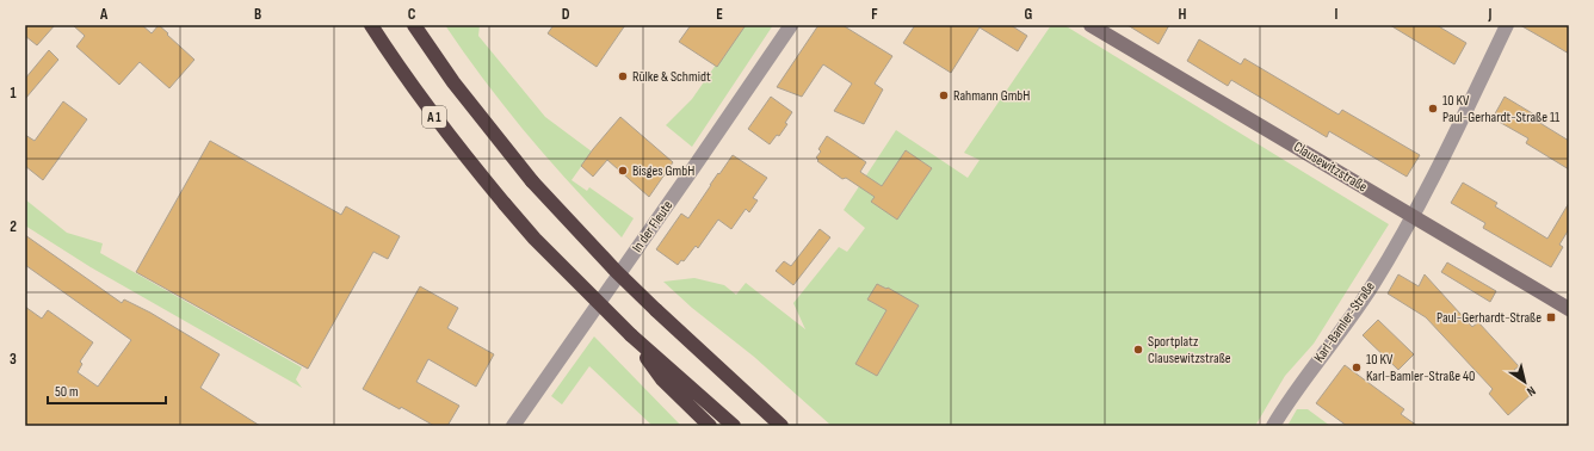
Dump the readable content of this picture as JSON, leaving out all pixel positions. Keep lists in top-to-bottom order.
{
  "streets": {
    "highway": ["A 1"],
    "street": ["Clausewitzstraße", "In der Fleute", "Karl-Bamler-Straße"]
  },
  "crossings": [
    ["Clausewitzstraße", "Karl-Bamler-Straße"]
  ],
  "places": {
    "other": [
      "Rülke & Schmidt",
      "Rahmann GmbH",
      "10 KV Paul-Gerhardt-Straße 11",
      "Bisges GmbH",
      "Sportplatz Clausewitzstraße",
      "10 KV Karl-Bamler-Straße 40"
    ],
    "transit": ["Paul-Gerhardt-Straße"]
  },
  "scale_bar": "50 m",
  "north": "bottom right",
  "grid": {
    "columns": [
      "A",
      "B",
      "C",
      "D",
      "E",
      "F",
      "G",
      "H",
      "I",
      "J"
    ],
    "rows": ["1", "2", "3"]
  }
}
